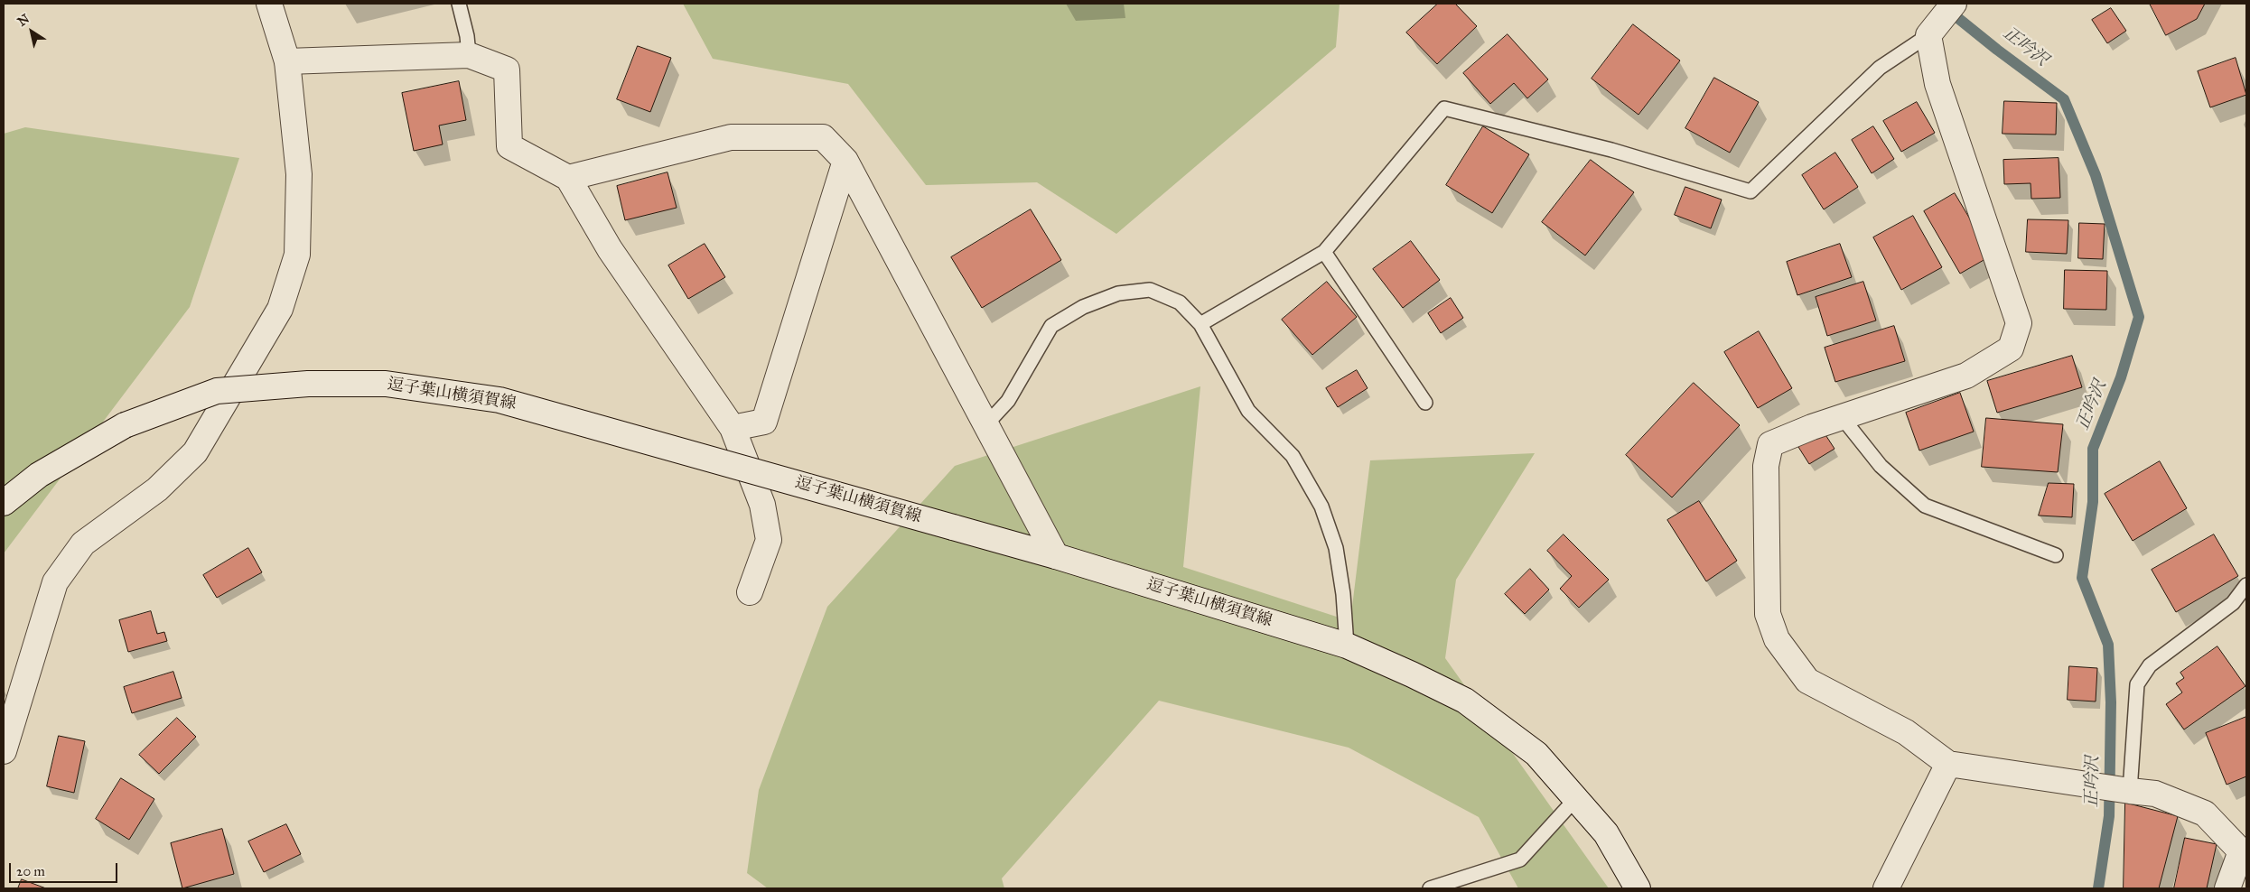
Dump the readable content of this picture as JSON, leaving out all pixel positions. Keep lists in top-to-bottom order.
{
  "streets": {
    "street": ["逗子葉山横須賀線"]
  },
  "water": ["正吟沢"],
  "scale_bar": "20 m",
  "north": "top left"
}
